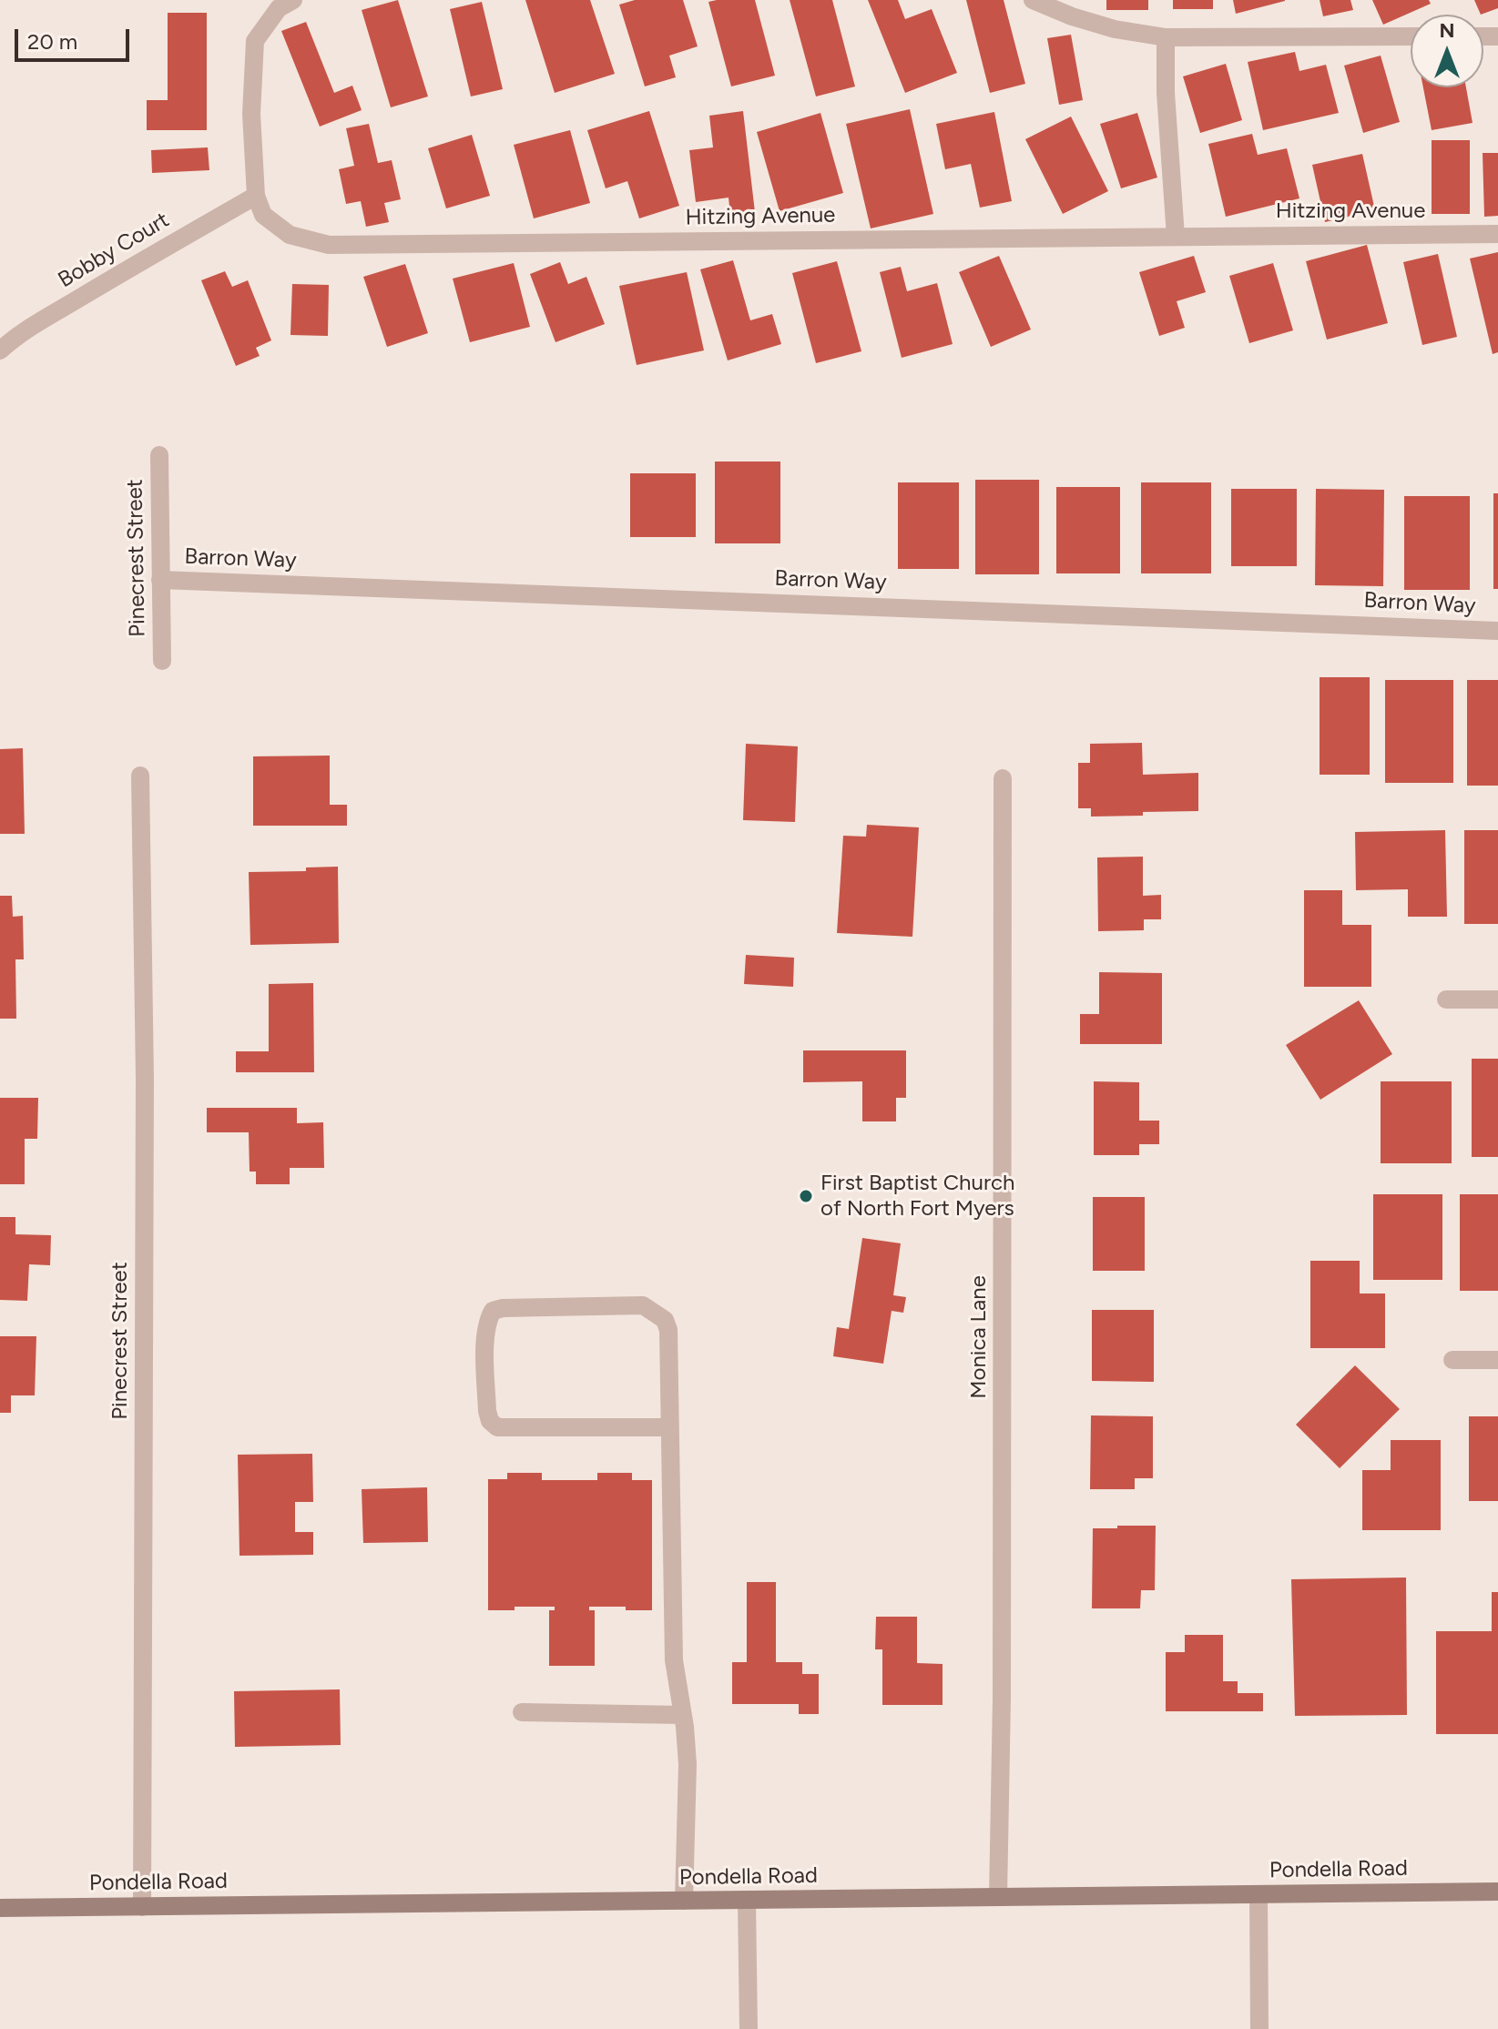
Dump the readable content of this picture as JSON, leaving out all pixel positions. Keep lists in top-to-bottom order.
{
  "streets": {
    "main road": ["Pondella Road"],
    "street": [
      "Hitzing Avenue",
      "Bobby Court",
      "Pinecrest Street",
      "Barron Way",
      "Monica Lane"
    ]
  },
  "crossings": [
    ["Hitzing Avenue", "Bobby Court"],
    ["Pinecrest Street", "Barron Way"],
    ["Pinecrest Street", "Pondella Road"],
    ["Monica Lane", "Pondella Road"]
  ],
  "places": ["First Baptist Church of North Fort Myers"],
  "scale_bar": "20 m",
  "north": "top"
}
